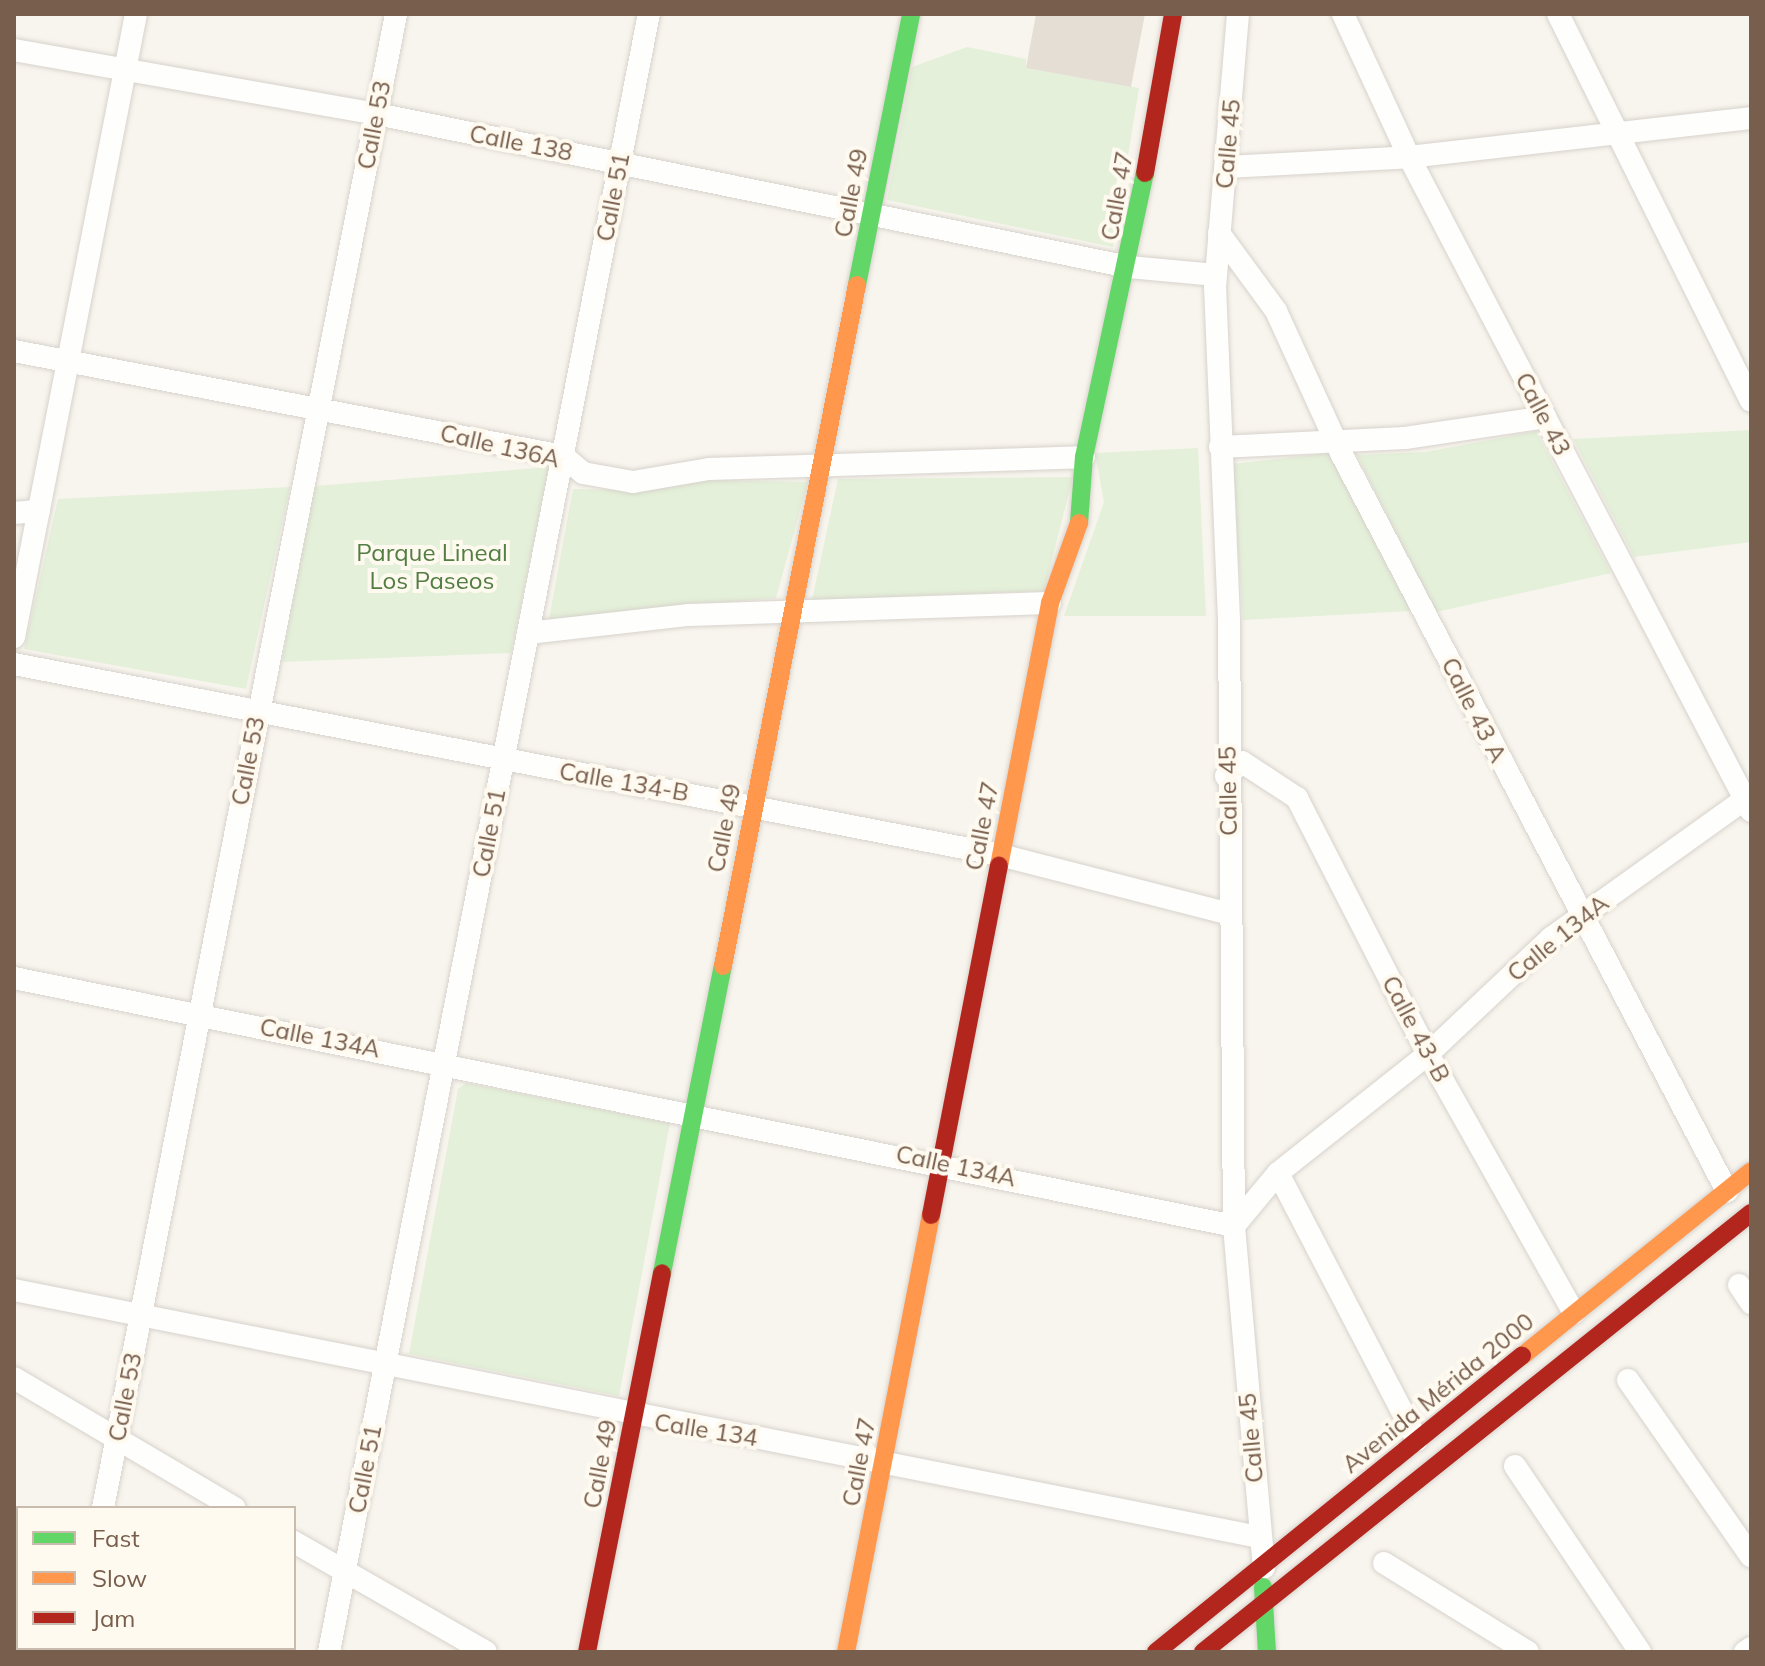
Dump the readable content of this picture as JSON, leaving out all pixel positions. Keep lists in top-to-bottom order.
{
  "streets": {
    "street": [
      "Calle 53",
      "Calle 138",
      "Calle 45",
      "Calle 49",
      "Calle 47",
      "Calle 51",
      "Calle 43",
      "Calle 136A",
      "Calle 43 A",
      "Calle 134-B",
      "Calle 134A",
      "Calle 43-B",
      "Avenida Mérida 2000",
      "Calle 134"
    ]
  },
  "crossings": [
    ["Calle 53", "Calle 138"],
    ["Calle 53", "Calle 136A"],
    ["Calle 53", "Calle 134-B"],
    ["Calle 53", "Calle 134A"],
    ["Calle 53", "Calle 134"],
    ["Calle 138", "Calle 45"],
    ["Calle 138", "Calle 49"],
    ["Calle 138", "Calle 47"],
    ["Calle 138", "Calle 51"],
    ["Calle 45", "Calle 43 A"],
    ["Calle 45", "Calle 134-B"],
    ["Calle 45", "Calle 134A"],
    ["Calle 45", "Calle 43-B"],
    ["Calle 45", "Avenida Mérida 2000"],
    ["Calle 45", "Calle 134"],
    ["Calle 49", "Calle 136A"],
    ["Calle 49", "Calle 134-B"],
    ["Calle 49", "Calle 134A"],
    ["Calle 49", "Calle 134"],
    ["Calle 47", "Calle 136A"],
    ["Calle 47", "Calle 134-B"],
    ["Calle 47", "Calle 134A"],
    ["Calle 47", "Calle 134"],
    ["Calle 51", "Calle 136A"],
    ["Calle 51", "Calle 134-B"],
    ["Calle 51", "Calle 134A"],
    ["Calle 51", "Calle 134"],
    ["Calle 43", "Calle 134A"],
    ["Calle 43 A", "Calle 134A"],
    ["Calle 43 A", "Avenida Mérida 2000"],
    ["Calle 134A", "Calle 43-B"],
    ["Calle 43-B", "Avenida Mérida 2000"]
  ],
  "parks": ["Parque Lineal Los Paseos"],
  "legend": ["Fast", "Slow", "Jam"]
}
